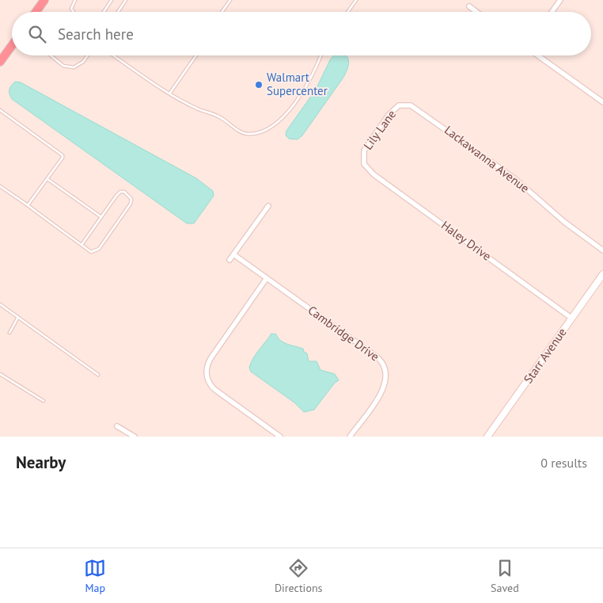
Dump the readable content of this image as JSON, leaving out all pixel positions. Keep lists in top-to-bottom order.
{
  "streets": {
    "street": [
      "Lily Lane",
      "Lackawanna Avenue",
      "Haley Drive",
      "Cambridge Drive",
      "Starr Avenue"
    ]
  },
  "crossings": [
    ["Lily Lane", "Lackawanna Avenue"],
    ["Lily Lane", "Haley Drive"],
    ["Haley Drive", "Starr Avenue"]
  ],
  "places": ["Walmart Supercenter"],
  "page": {
    "search": "Search here",
    "heading": ["Nearby", "0 results"],
    "nav": ["Map", "Directions", "Saved"]
  }
}
